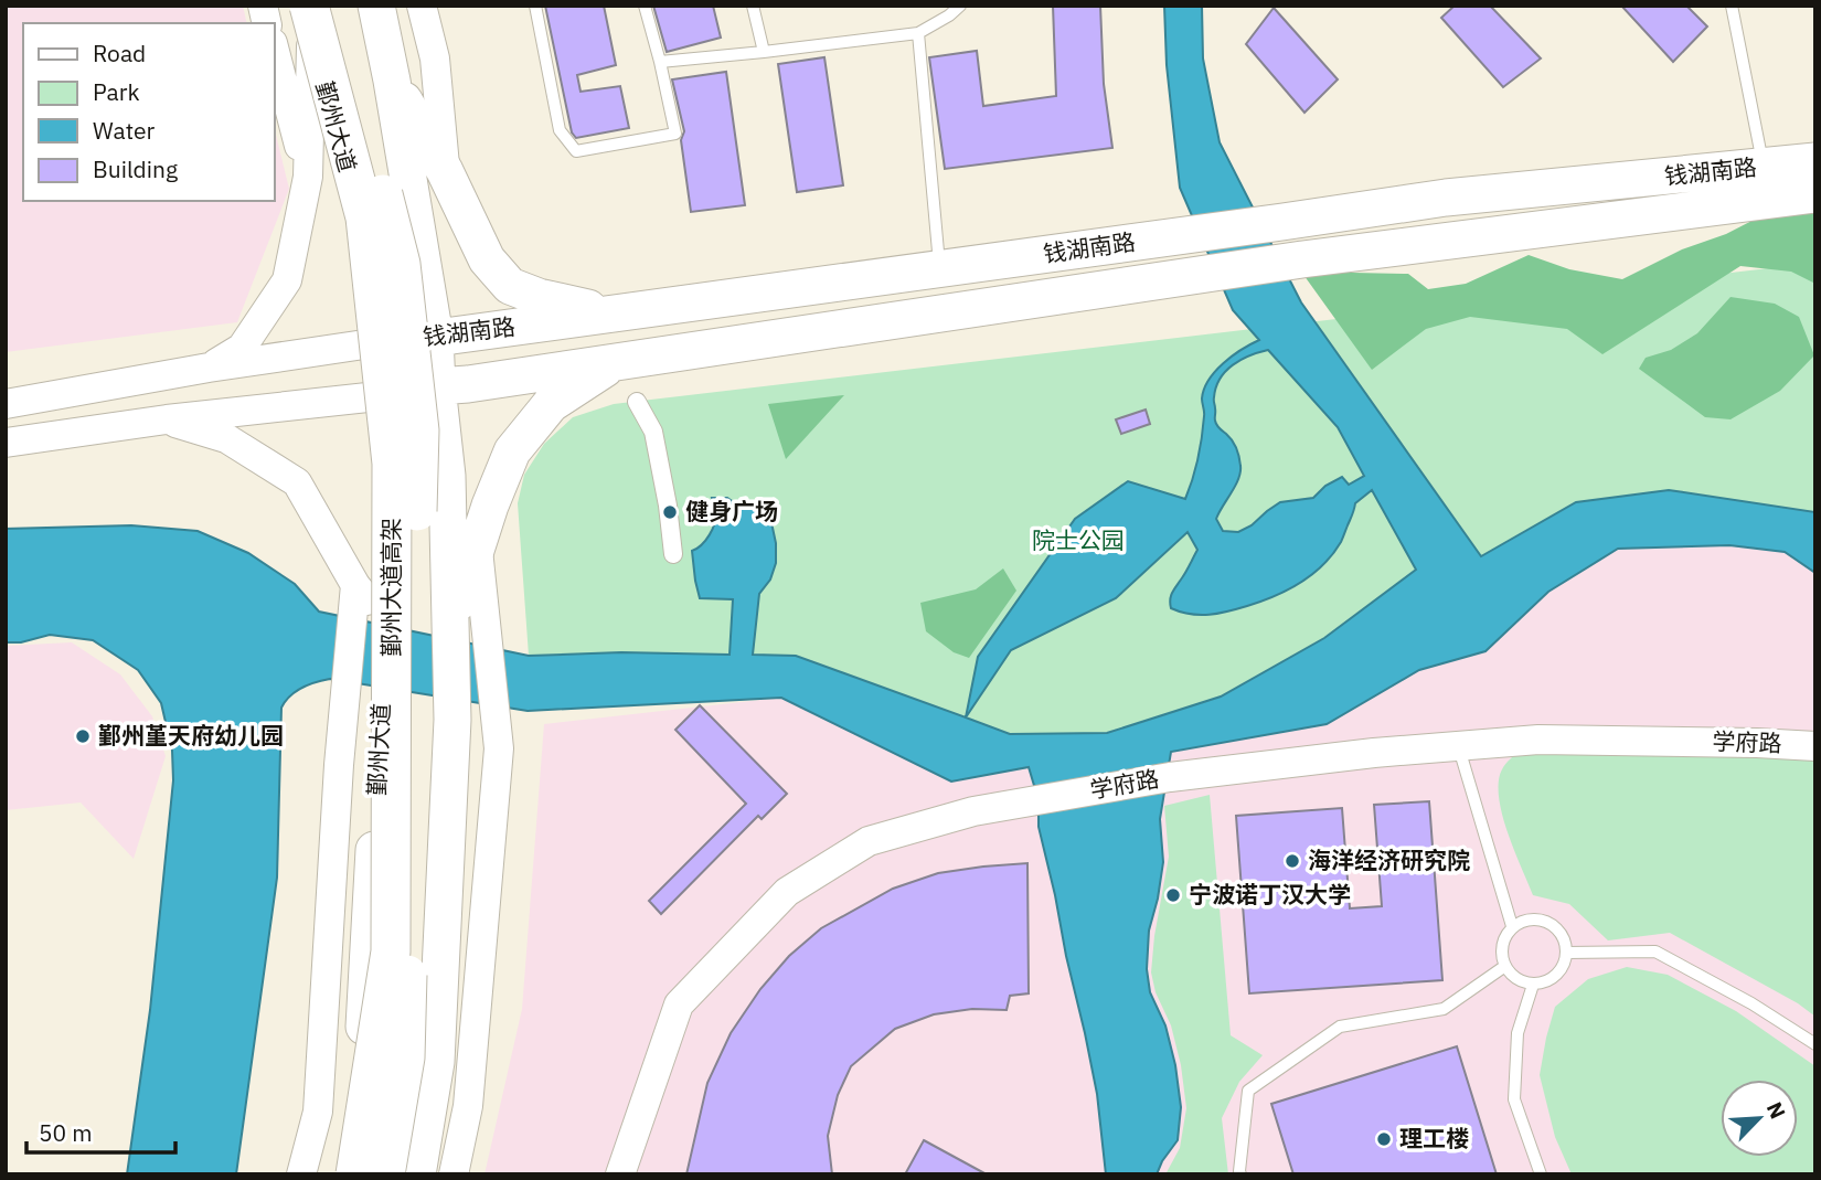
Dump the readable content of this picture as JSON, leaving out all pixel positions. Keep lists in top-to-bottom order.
{
  "streets": {
    "highway": ["鄞州大道高架"],
    "main road": ["鄞州大道", "钱湖南路"],
    "street": ["学府路"]
  },
  "crossings": [
    ["鄞州大道", "钱湖南路"],
    ["鄞州大道", "鄞州大道高架"]
  ],
  "parks": ["院士公园"],
  "places": [
    "健身广场",
    "鄞州堇天府幼儿园",
    "海洋经济研究院",
    "宁波诺丁汉大学",
    "理工楼"
  ],
  "legend": [
    "Road",
    "Park",
    "Water",
    "Building"
  ],
  "scale_bar": "50 m",
  "north": "top right"
}
